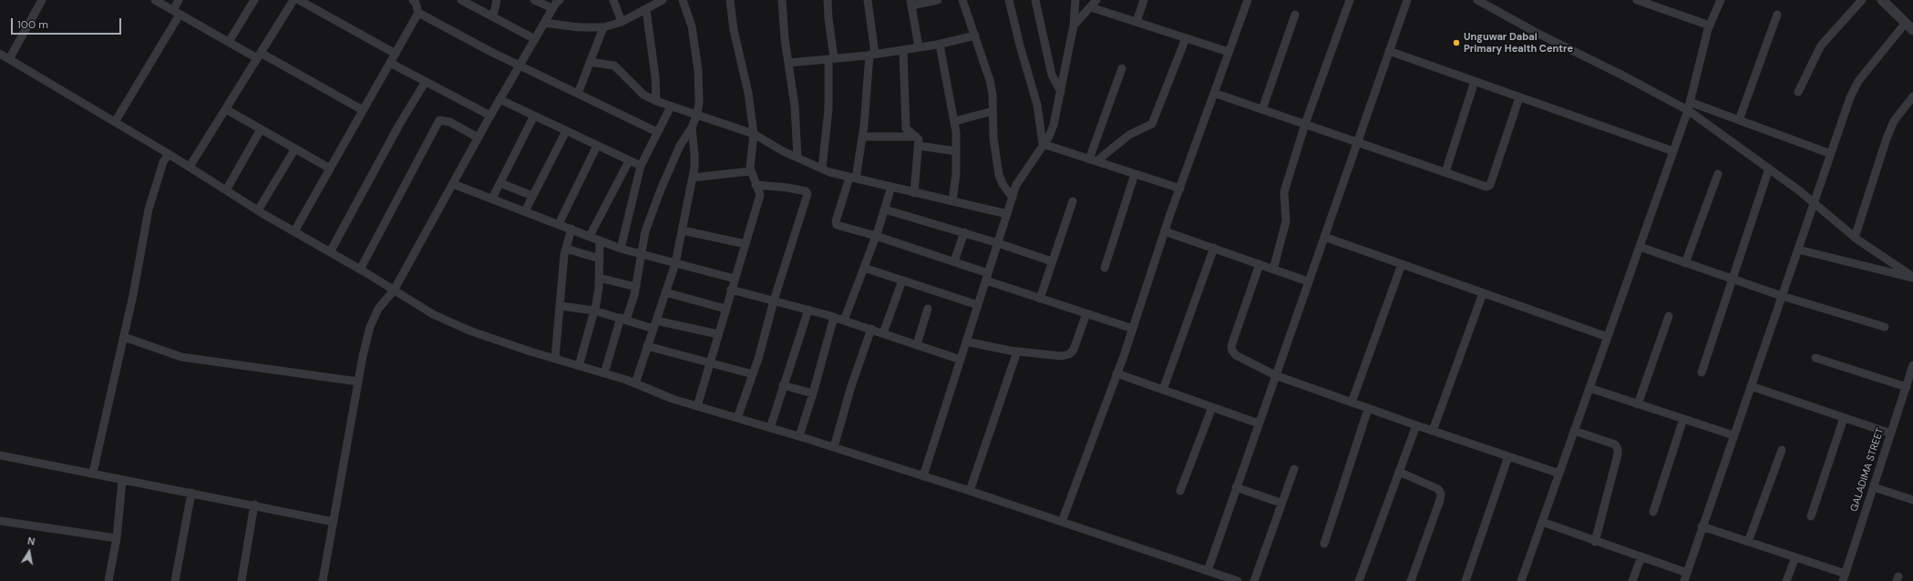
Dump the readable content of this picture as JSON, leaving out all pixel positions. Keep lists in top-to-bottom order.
{
  "streets": {
    "street": ["GALADIMA STREET"]
  },
  "places": ["Unguwar Dabai Primary Health Centre"],
  "scale_bar": "100 m",
  "north": "top"
}
